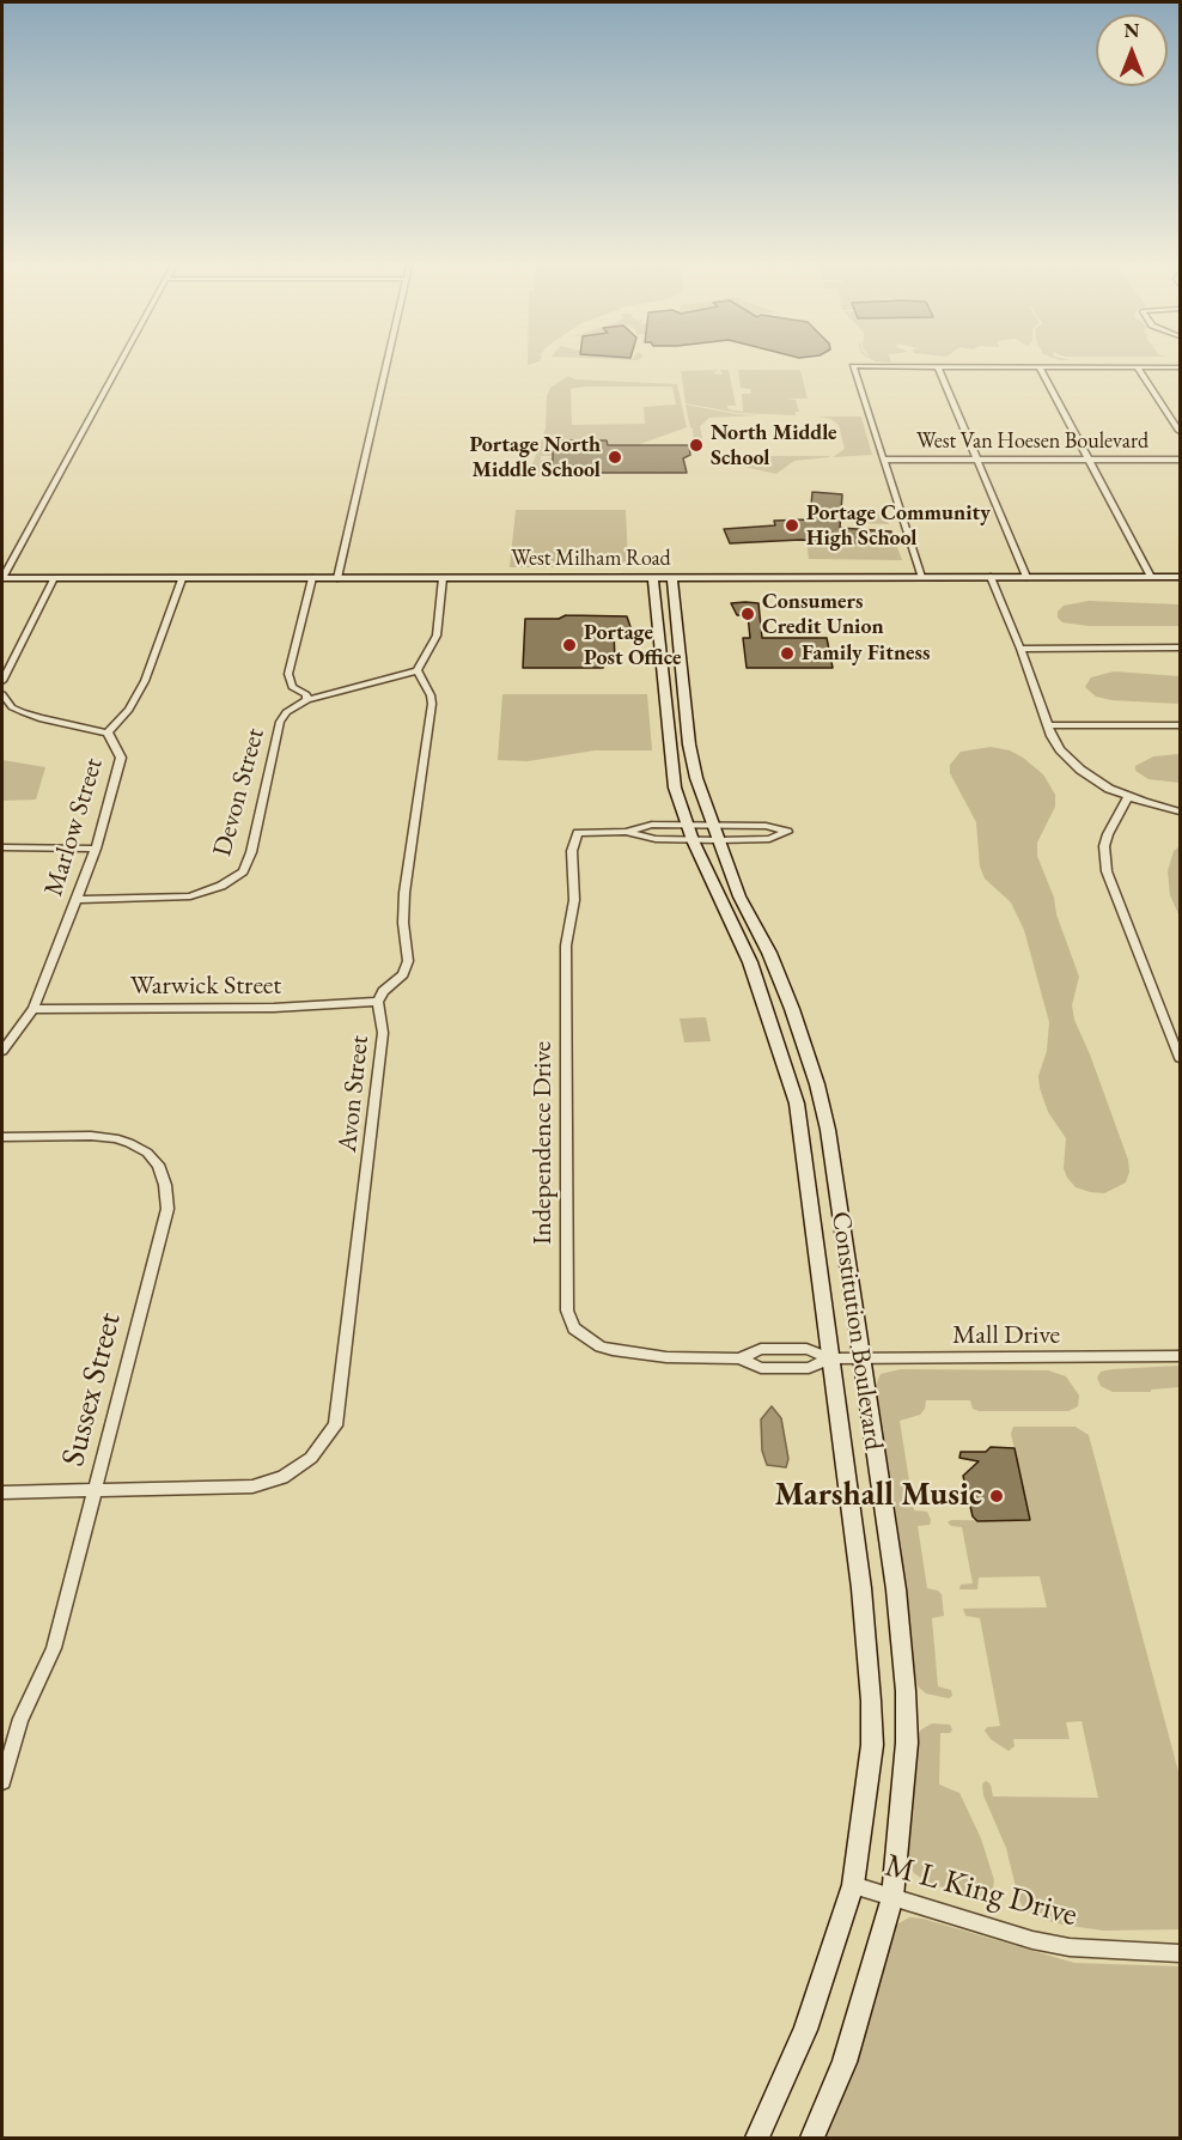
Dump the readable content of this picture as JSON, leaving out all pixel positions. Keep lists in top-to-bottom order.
{
  "streets": {
    "street": [
      "West Van Hoesen Boulevard",
      "West Milham Road",
      "Devon Street",
      "Marlow Street",
      "Warwick Street",
      "Avon Street",
      "Independence Drive",
      "Constitution Boulevard",
      "Mall Drive",
      "Sussex Street",
      "M L King Drive"
    ]
  },
  "crossings": [
    ["West Milham Road", "Marlow Street"],
    ["West Milham Road", "Constitution Boulevard"],
    ["Devon Street", "Marlow Street"],
    ["Marlow Street", "Warwick Street"],
    ["Warwick Street", "Avon Street"],
    ["Avon Street", "Sussex Street"],
    ["Independence Drive", "Constitution Boulevard"],
    ["Independence Drive", "Mall Drive"],
    ["Constitution Boulevard", "Mall Drive"],
    ["Constitution Boulevard", "M L King Drive"]
  ],
  "places": [
    "North Middle School",
    "Portage North Middle School",
    "Portage Community High School",
    "Consumers Credit Union",
    "Portage Post Office",
    "Family Fitness",
    "Marshall Music"
  ],
  "north": "top"
}
